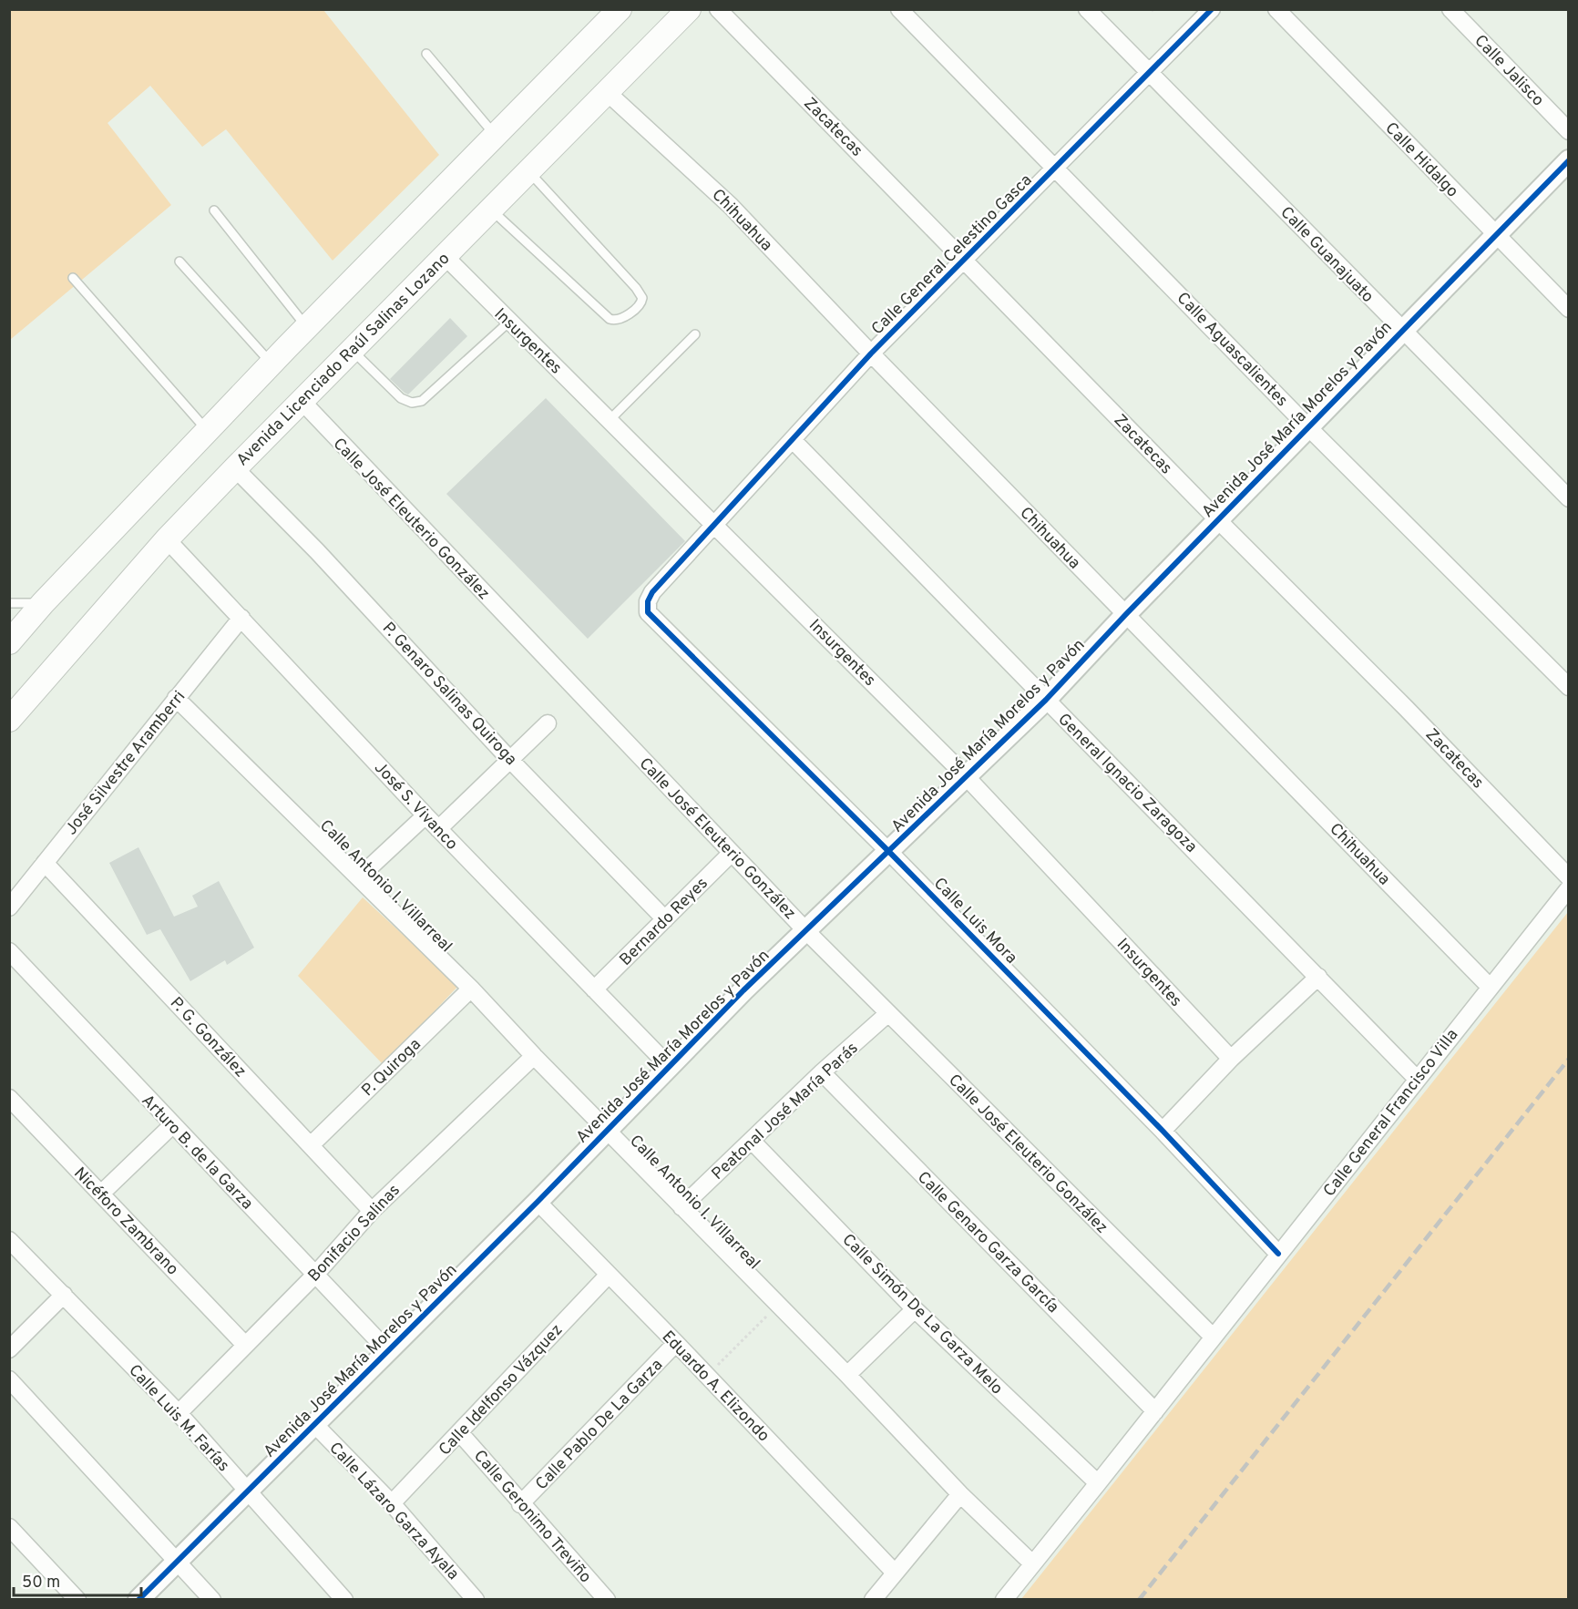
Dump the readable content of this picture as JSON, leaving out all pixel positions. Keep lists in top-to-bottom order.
{
  "streets": {
    "main road": ["Avenida Licenciado Raúl Salinas Lozano"],
    "street": [
      "Calle Jalisco",
      "Zacatecas",
      "Calle Hidalgo",
      "Chihuahua",
      "Calle General Celestino Gasca",
      "Calle Guanajuato",
      "Insurgentes",
      "Calle Aguascalientes",
      "Avenida José María Morelos y Pavón",
      "Calle José Eleuterio González",
      "P. Genaro Salinas Quiroga",
      "José Silvestre Aramberri",
      "General Ignacio Zaragoza",
      "José S. Vivanco",
      "Calle Antonio I. Villarreal",
      "Calle Luis Mora",
      "Bernardo Reyes",
      "P. G. González",
      "P. Quiroga",
      "Peatonal José María Parás",
      "Calle General Francisco Villa",
      "Arturo B. de la Garza",
      "Nicéforo Zambrano",
      "Bonifacio Salinas",
      "Calle Genaro Garza García",
      "Calle Simón De La Garza Melo",
      "Eduardo A. Elizondo",
      "Calle Idelfonso Vázquez",
      "Calle Luis M. Farías",
      "Calle Pablo De La Garza",
      "Calle Lázaro Garza Ayala",
      "Calle Geronimo Treviño"
    ]
  },
  "crossings": [
    ["Zacatecas", "Calle General Celestino Gasca"],
    ["Zacatecas", "Avenida José María Morelos y Pavón"],
    ["Calle Hidalgo", "Avenida José María Morelos y Pavón"],
    ["Chihuahua", "Calle General Celestino Gasca"],
    ["Chihuahua", "Avenida Licenciado Raúl Salinas Lozano"],
    ["Chihuahua", "Avenida José María Morelos y Pavón"],
    ["Chihuahua", "Calle General Francisco Villa"],
    ["Calle General Celestino Gasca", "Calle Guanajuato"],
    ["Calle General Celestino Gasca", "Insurgentes"],
    ["Calle General Celestino Gasca", "Calle Aguascalientes"],
    ["Calle General Celestino Gasca", "General Ignacio Zaragoza"],
    ["Calle General Celestino Gasca", "Calle Luis Mora"],
    ["Calle Guanajuato", "Avenida José María Morelos y Pavón"],
    ["Insurgentes", "Avenida Licenciado Raúl Salinas Lozano"],
    ["Insurgentes", "Avenida José María Morelos y Pavón"],
    ["Calle Aguascalientes", "Avenida José María Morelos y Pavón"],
    ["Avenida Licenciado Raúl Salinas Lozano", "Calle José Eleuterio González"],
    ["Avenida Licenciado Raúl Salinas Lozano", "P. Genaro Salinas Quiroga"],
    ["Avenida Licenciado Raúl Salinas Lozano", "José S. Vivanco"],
    ["Avenida José María Morelos y Pavón", "Calle José Eleuterio González"],
    ["Avenida José María Morelos y Pavón", "General Ignacio Zaragoza"],
    ["Avenida José María Morelos y Pavón", "José S. Vivanco"],
    ["Avenida José María Morelos y Pavón", "Calle Antonio I. Villarreal"],
    ["Avenida José María Morelos y Pavón", "Calle Luis Mora"],
    ["Avenida José María Morelos y Pavón", "Arturo B. de la Garza"],
    ["Avenida José María Morelos y Pavón", "Eduardo A. Elizondo"],
    ["Avenida José María Morelos y Pavón", "Calle Luis M. Farías"],
    ["Avenida José María Morelos y Pavón", "Calle Lázaro Garza Ayala"],
    ["Calle José Eleuterio González", "Bernardo Reyes"],
    ["Calle José Eleuterio González", "Peatonal José María Parás"],
    ["Calle José Eleuterio González", "Calle General Francisco Villa"],
    ["P. Genaro Salinas Quiroga", "Bernardo Reyes"],
    ["José Silvestre Aramberri", "José S. Vivanco"],
    ["José Silvestre Aramberri", "Calle Antonio I. Villarreal"],
    ["José Silvestre Aramberri", "P. G. González"],
    ["General Ignacio Zaragoza", "Calle General Francisco Villa"],
    ["José S. Vivanco", "Bernardo Reyes"],
    ["Calle Antonio I. Villarreal", "P. Quiroga"],
    ["Calle Antonio I. Villarreal", "Peatonal José María Parás"],
    ["Calle Antonio I. Villarreal", "Calle General Francisco Villa"],
    ["Calle Antonio I. Villarreal", "Bonifacio Salinas"],
    ["Calle Luis Mora", "Calle General Francisco Villa"],
    ["P. G. González", "P. Quiroga"],
    ["P. G. González", "Bonifacio Salinas"],
    ["Peatonal José María Parás", "Calle Genaro Garza García"],
    ["Peatonal José María Parás", "Calle Simón De La Garza Melo"],
    ["Calle General Francisco Villa", "Calle Genaro Garza García"],
    ["Calle General Francisco Villa", "Calle Simón De La Garza Melo"],
    ["Arturo B. de la Garza", "Bonifacio Salinas"],
    ["Nicéforo Zambrano", "Bonifacio Salinas"],
    ["Bonifacio Salinas", "Calle Luis M. Farías"],
    ["Eduardo A. Elizondo", "Calle Idelfonso Vázquez"],
    ["Eduardo A. Elizondo", "Calle Pablo De La Garza"],
    ["Calle Idelfonso Vázquez", "Calle Lázaro Garza Ayala"],
    ["Calle Idelfonso Vázquez", "Calle Geronimo Treviño"],
    ["Calle Pablo De La Garza", "Calle Geronimo Treviño"]
  ],
  "scale_bar": "50 m"
}
